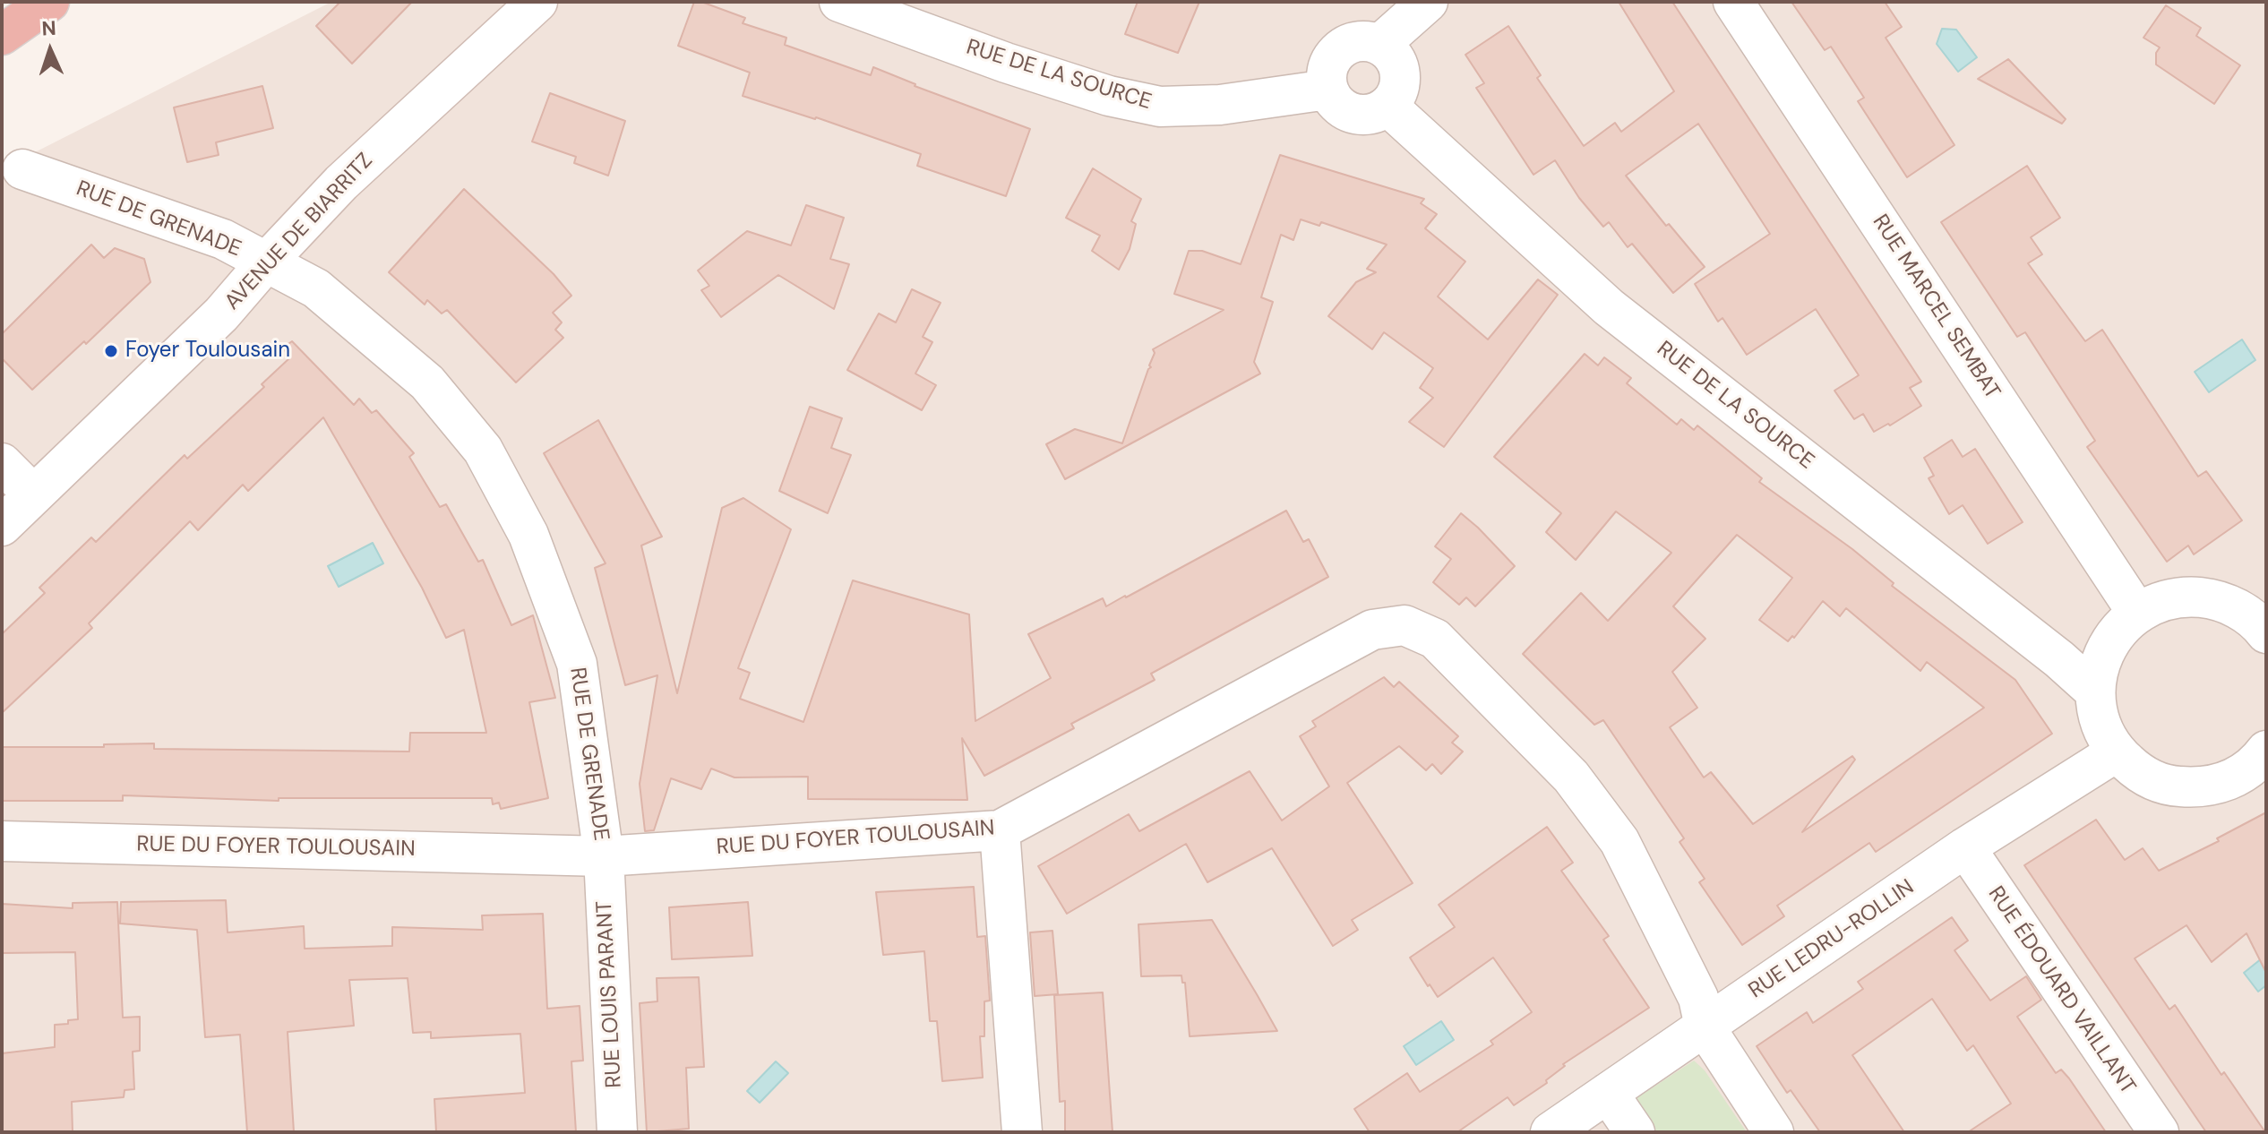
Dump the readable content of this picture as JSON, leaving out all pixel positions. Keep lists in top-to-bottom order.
{
  "streets": {
    "street": [
      "RUE DE LA SOURCE",
      "RUE DE GRENADE",
      "AVENUE DE BIARRITZ",
      "RUE MARCEL SEMBAT",
      "RUE DU FOYER TOULOUSAIN",
      "RUE LEDRU-ROLLIN",
      "RUE ÉDOUARD VAILLANT",
      "RUE LOUIS PARANT"
    ]
  },
  "crossings": [
    ["RUE DE GRENADE", "AVENUE DE BIARRITZ"],
    ["RUE DE GRENADE", "RUE DU FOYER TOULOUSAIN"],
    ["RUE DE GRENADE", "RUE LOUIS PARANT"],
    ["RUE DU FOYER TOULOUSAIN", "RUE LEDRU-ROLLIN"],
    ["RUE DU FOYER TOULOUSAIN", "RUE LOUIS PARANT"],
    ["RUE LEDRU-ROLLIN", "RUE ÉDOUARD VAILLANT"]
  ],
  "places": ["Foyer Toulousain"],
  "north": "top"
}
